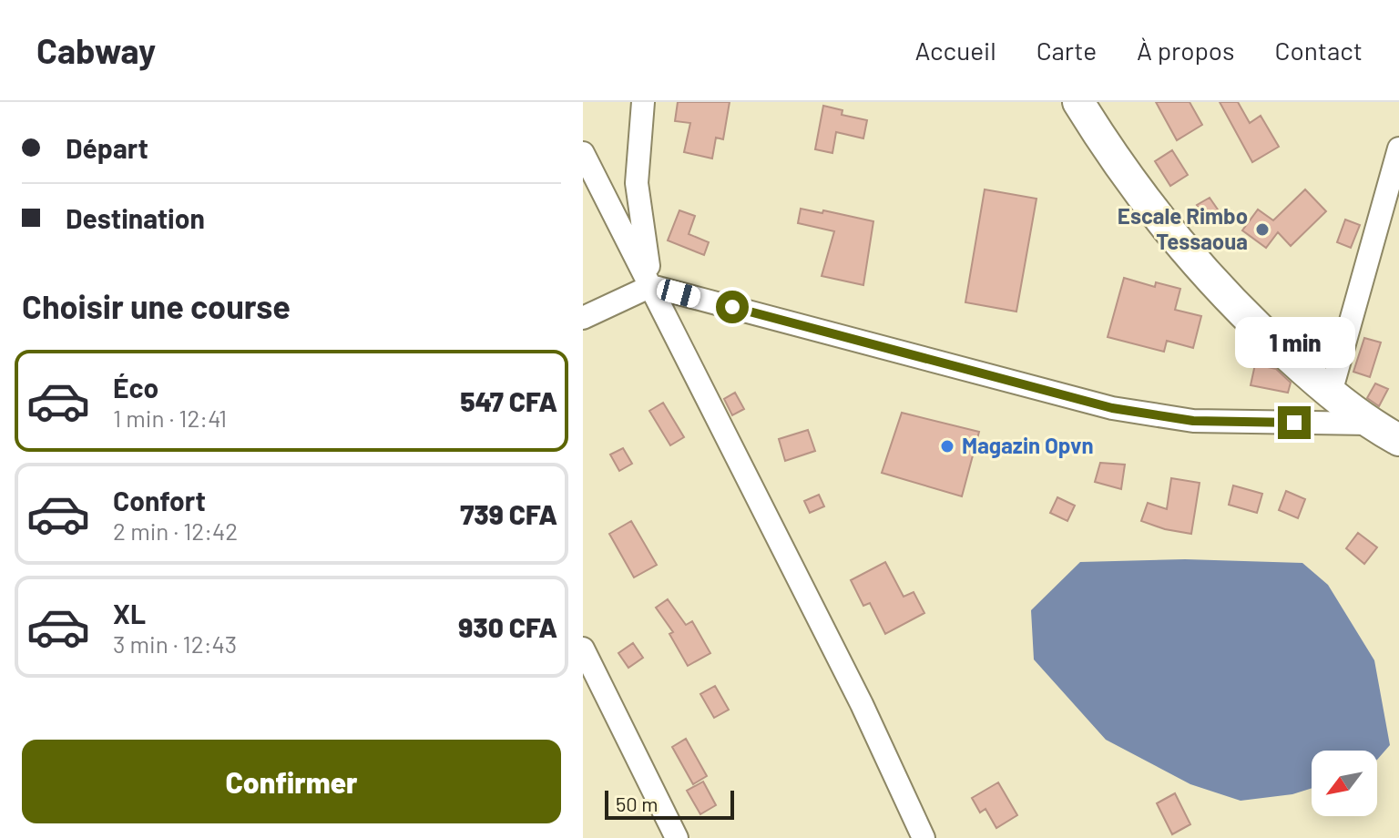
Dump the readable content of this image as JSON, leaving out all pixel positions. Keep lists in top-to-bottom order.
{
  "places": ["Escale Rimbo Tessaoua", "Magazin Opvn"],
  "scale_bar": "50 m",
  "north": "bottom left",
  "page": {
    "header": "Cabway",
    "nav": [
      "Accueil",
      "Carte",
      "À propos",
      "Contact"
    ],
    "banner": ["Départ", "Destination"],
    "heading": "Choisir une course",
    "bubble": "1 min",
    "list": [
      {
        "name": "Éco",
        "note": "1 min · 12:41",
        "value": "547 CFA"
      },
      {
        "name": "Confort",
        "note": "2 min · 12:42",
        "value": "739 CFA"
      },
      {
        "name": "XL",
        "note": "3 min · 12:43",
        "value": "930 CFA"
      }
    ],
    "buttons": "Confirmer",
    "scale": "50 m"
  }
}
